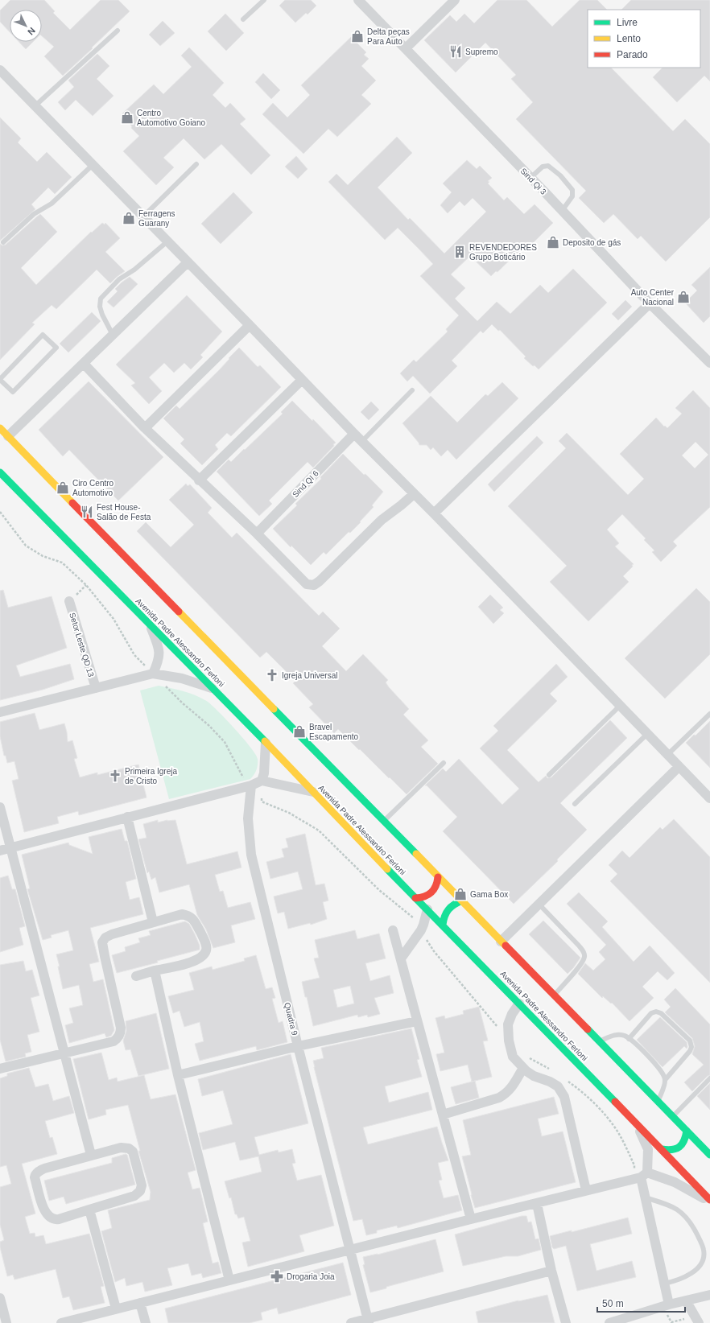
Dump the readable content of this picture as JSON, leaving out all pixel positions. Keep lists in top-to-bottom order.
{
  "streets": {
    "main road": ["Avenida Padre Alessandro Ferloni"],
    "street": [
      "Sind Qi 3",
      "Sind QI 6",
      "Setor Leste QD 13",
      "Quadra 9"
    ]
  },
  "places": {
    "shop": [
      "Delta peças Para Auto",
      "Centro Automotivo Goiano",
      "Ferragens Guarany",
      "Deposito de gás",
      "Auto Center Nacional",
      "Ciro Centro Automotivo",
      "Bravel Escapamento",
      "Gama Box"
    ],
    "restaurant": ["Supremo", "Fest House- Salão de Festa"],
    "building": ["REVENDEDORES Grupo Boticário"],
    "church": ["Igreja Universal", "Primeira Igreja de Cristo"],
    "pharmacy": ["Drogaria Joia"]
  },
  "legend": ["Livre", "Lento", "Parado"],
  "scale_bar": "50 m",
  "north": "bottom right"
}
